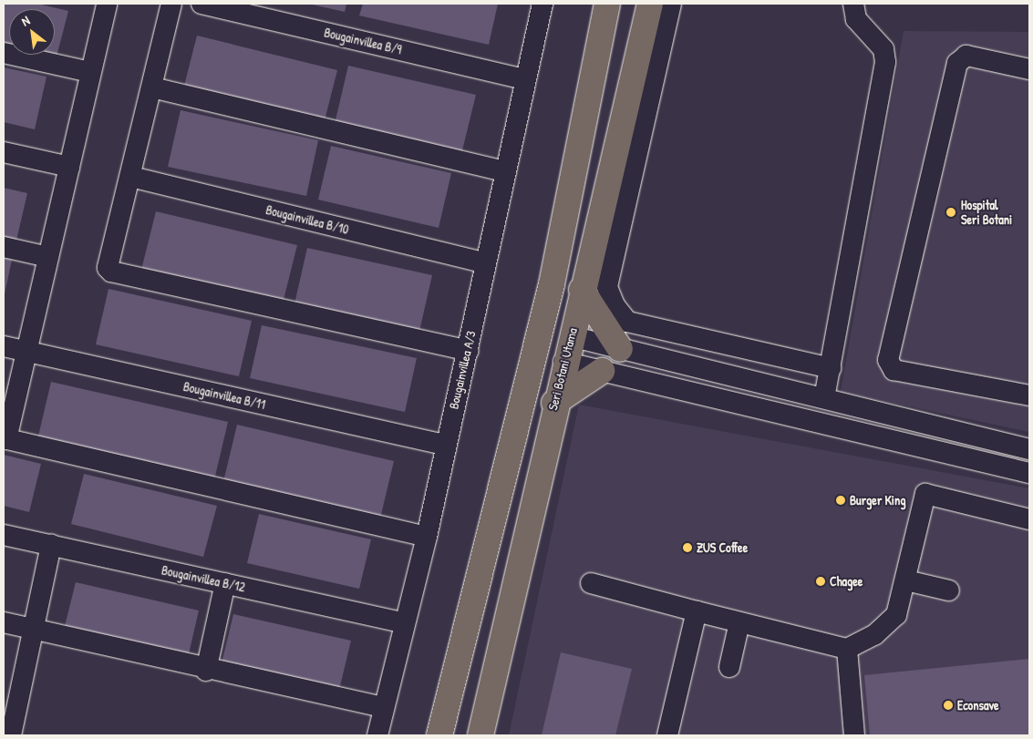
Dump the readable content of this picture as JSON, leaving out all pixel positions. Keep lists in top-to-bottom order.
{
  "streets": {
    "main road": ["Seri Botani Utama"],
    "street": [
      "Bougainvillea B/9",
      "Bougainvillea B/10",
      "Bougainvillea A/3",
      "Bougainvillea B/11",
      "Bougainvillea B/12"
    ]
  },
  "crossings": [
    ["Bougainvillea B/9", "Bougainvillea A/3"],
    ["Bougainvillea B/10", "Bougainvillea A/3"],
    ["Bougainvillea A/3", "Bougainvillea B/11"],
    ["Bougainvillea A/3", "Bougainvillea B/12"]
  ],
  "places": [
    "Hospital Seri Botani",
    "Burger King",
    "ZUS Coffee",
    "Chagee",
    "Econsave"
  ],
  "north": "top left"
}
